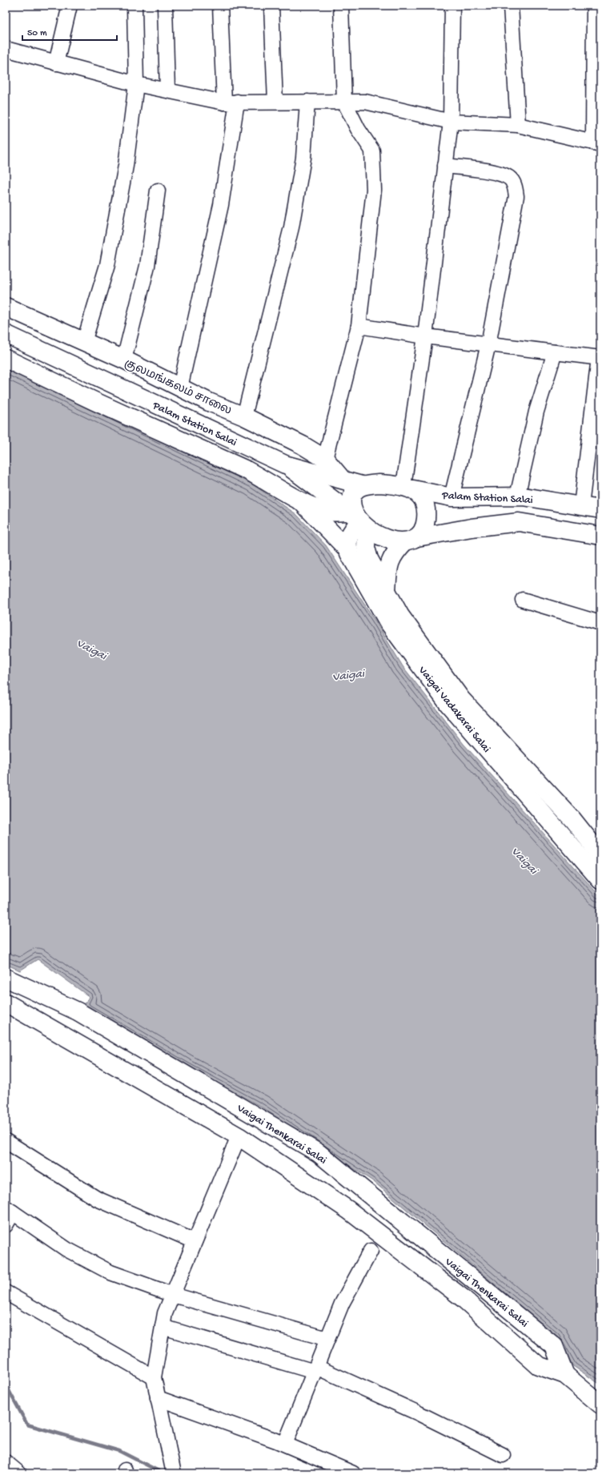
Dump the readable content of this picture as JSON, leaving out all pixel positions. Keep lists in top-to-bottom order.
{
  "streets": {
    "main road": [
      "குலமங்கலம் சாலை",
      "Palam Station Salai",
      "Vaigai Vadakarai Salai",
      "Vaigai Thenkarai Salai"
    ]
  },
  "crossings": [
    ["குலமங்கலம் சாலை", "Palam Station Salai"],
    ["Palam Station Salai", "Vaigai Vadakarai Salai"]
  ],
  "water": ["Vaigai"],
  "scale_bar": "50 m"
}
